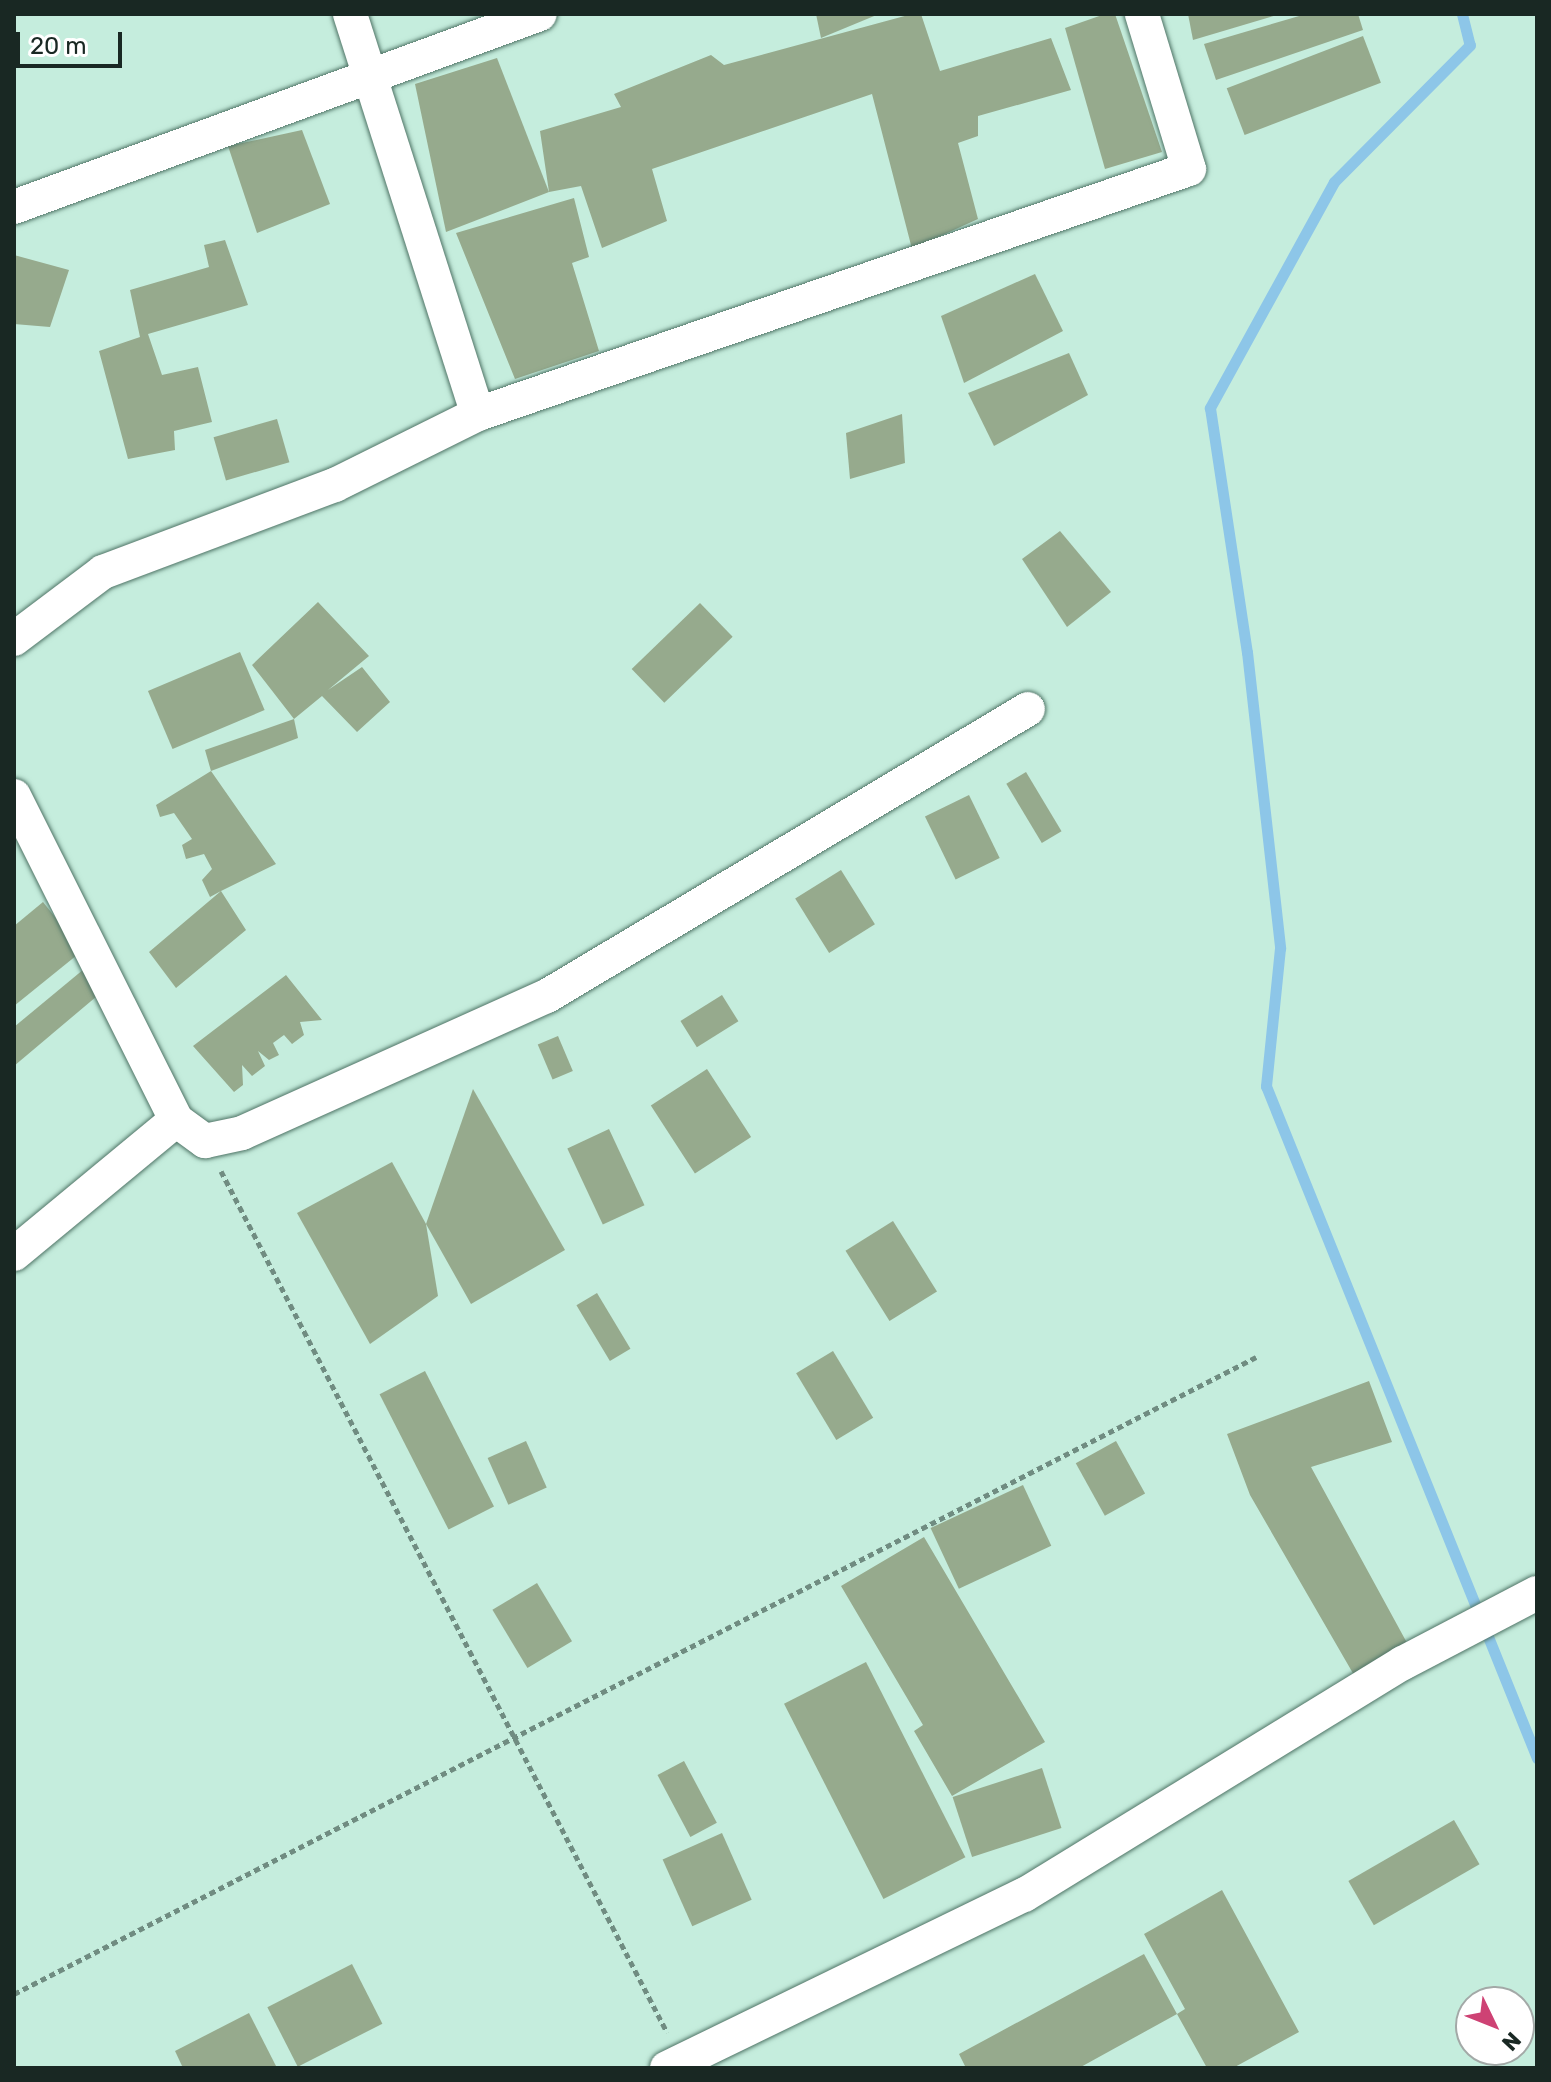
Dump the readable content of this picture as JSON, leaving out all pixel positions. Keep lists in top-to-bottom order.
{
  "scale_bar": "20 m",
  "north": "bottom right"
}
